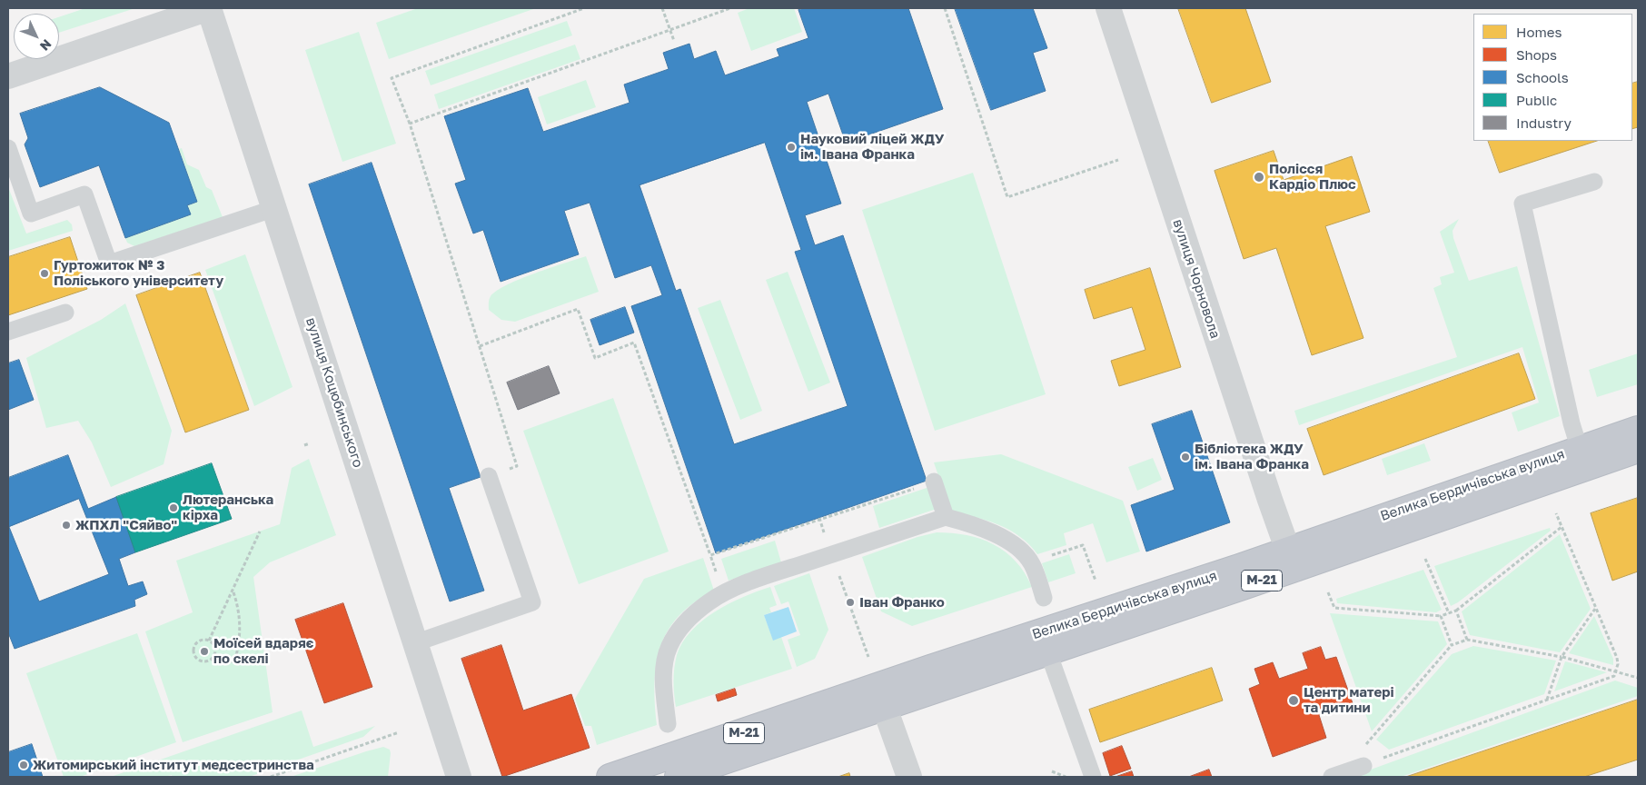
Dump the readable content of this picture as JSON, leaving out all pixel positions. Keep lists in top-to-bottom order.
{
  "streets": {
    "highway": ["Велика Бердичівська вулиця", "М-21"],
    "street": ["вулиця Чорновола", "вулиця Коцюбинського"]
  },
  "crossings": [
    ["вулиця Чорновола", "Велика Бердичівська вулиця"]
  ],
  "places": [
    "Науковий ліцей ЖДУ ім. Івана Франка",
    "Полісся Кардіо Плюс",
    "Гуртожиток № 3 Поліського університету",
    "Бібліотека ЖДУ ім. Івана Франка",
    "Лютеранська кірха",
    "ЖПХЛ \"Сяйво\"",
    "Іван Франко",
    "Моїсей вдаряє по скелі",
    "Центр матері та дитини",
    "Житомирський інститут медсестринства"
  ],
  "legend": [
    "Homes",
    "Shops",
    "Schools",
    "Public",
    "Industry"
  ],
  "north": "bottom right"
}
